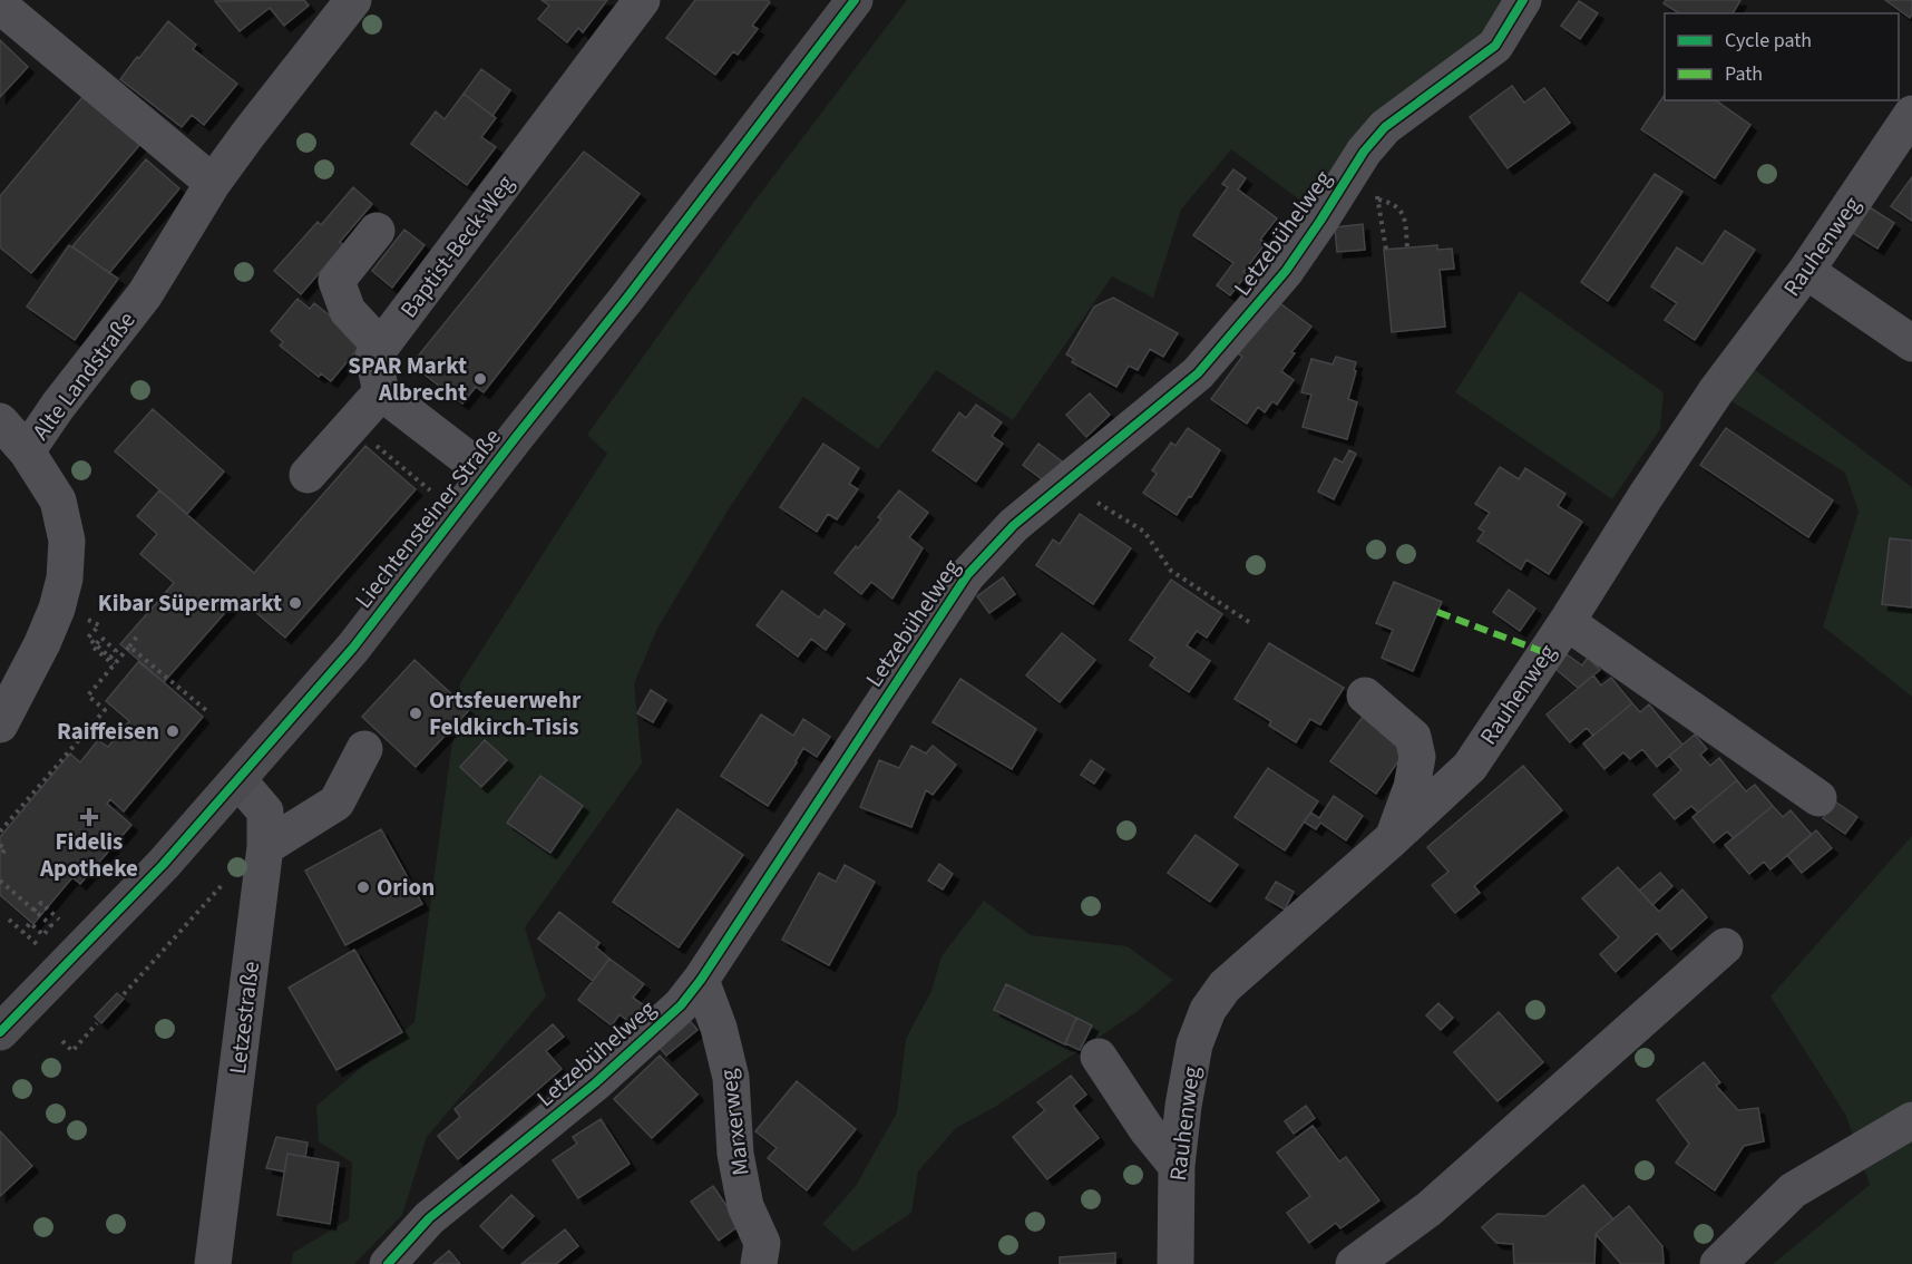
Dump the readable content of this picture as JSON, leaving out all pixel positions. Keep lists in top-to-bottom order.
{
  "streets": {
    "main road": ["Liechtensteiner Straße"],
    "street": [
      "Letzebühelweg",
      "Baptist-Beck-Weg",
      "Rauhenweg",
      "Alte Landstraße",
      "Letzestraße",
      "Marxerweg"
    ]
  },
  "crossings": [
    ["Letzebühelweg", "Marxerweg"],
    ["Liechtensteiner Straße", "Letzestraße"]
  ],
  "places": {
    "other": [
      "SPAR Markt Albrecht",
      "Kibar Süpermarkt",
      "Ortsfeuerwehr Feldkirch-Tisis",
      "Raiffeisen",
      "Orion"
    ],
    "health": ["Fidelis Apotheke"]
  },
  "legend": ["Cycle path", "Path"]
}
